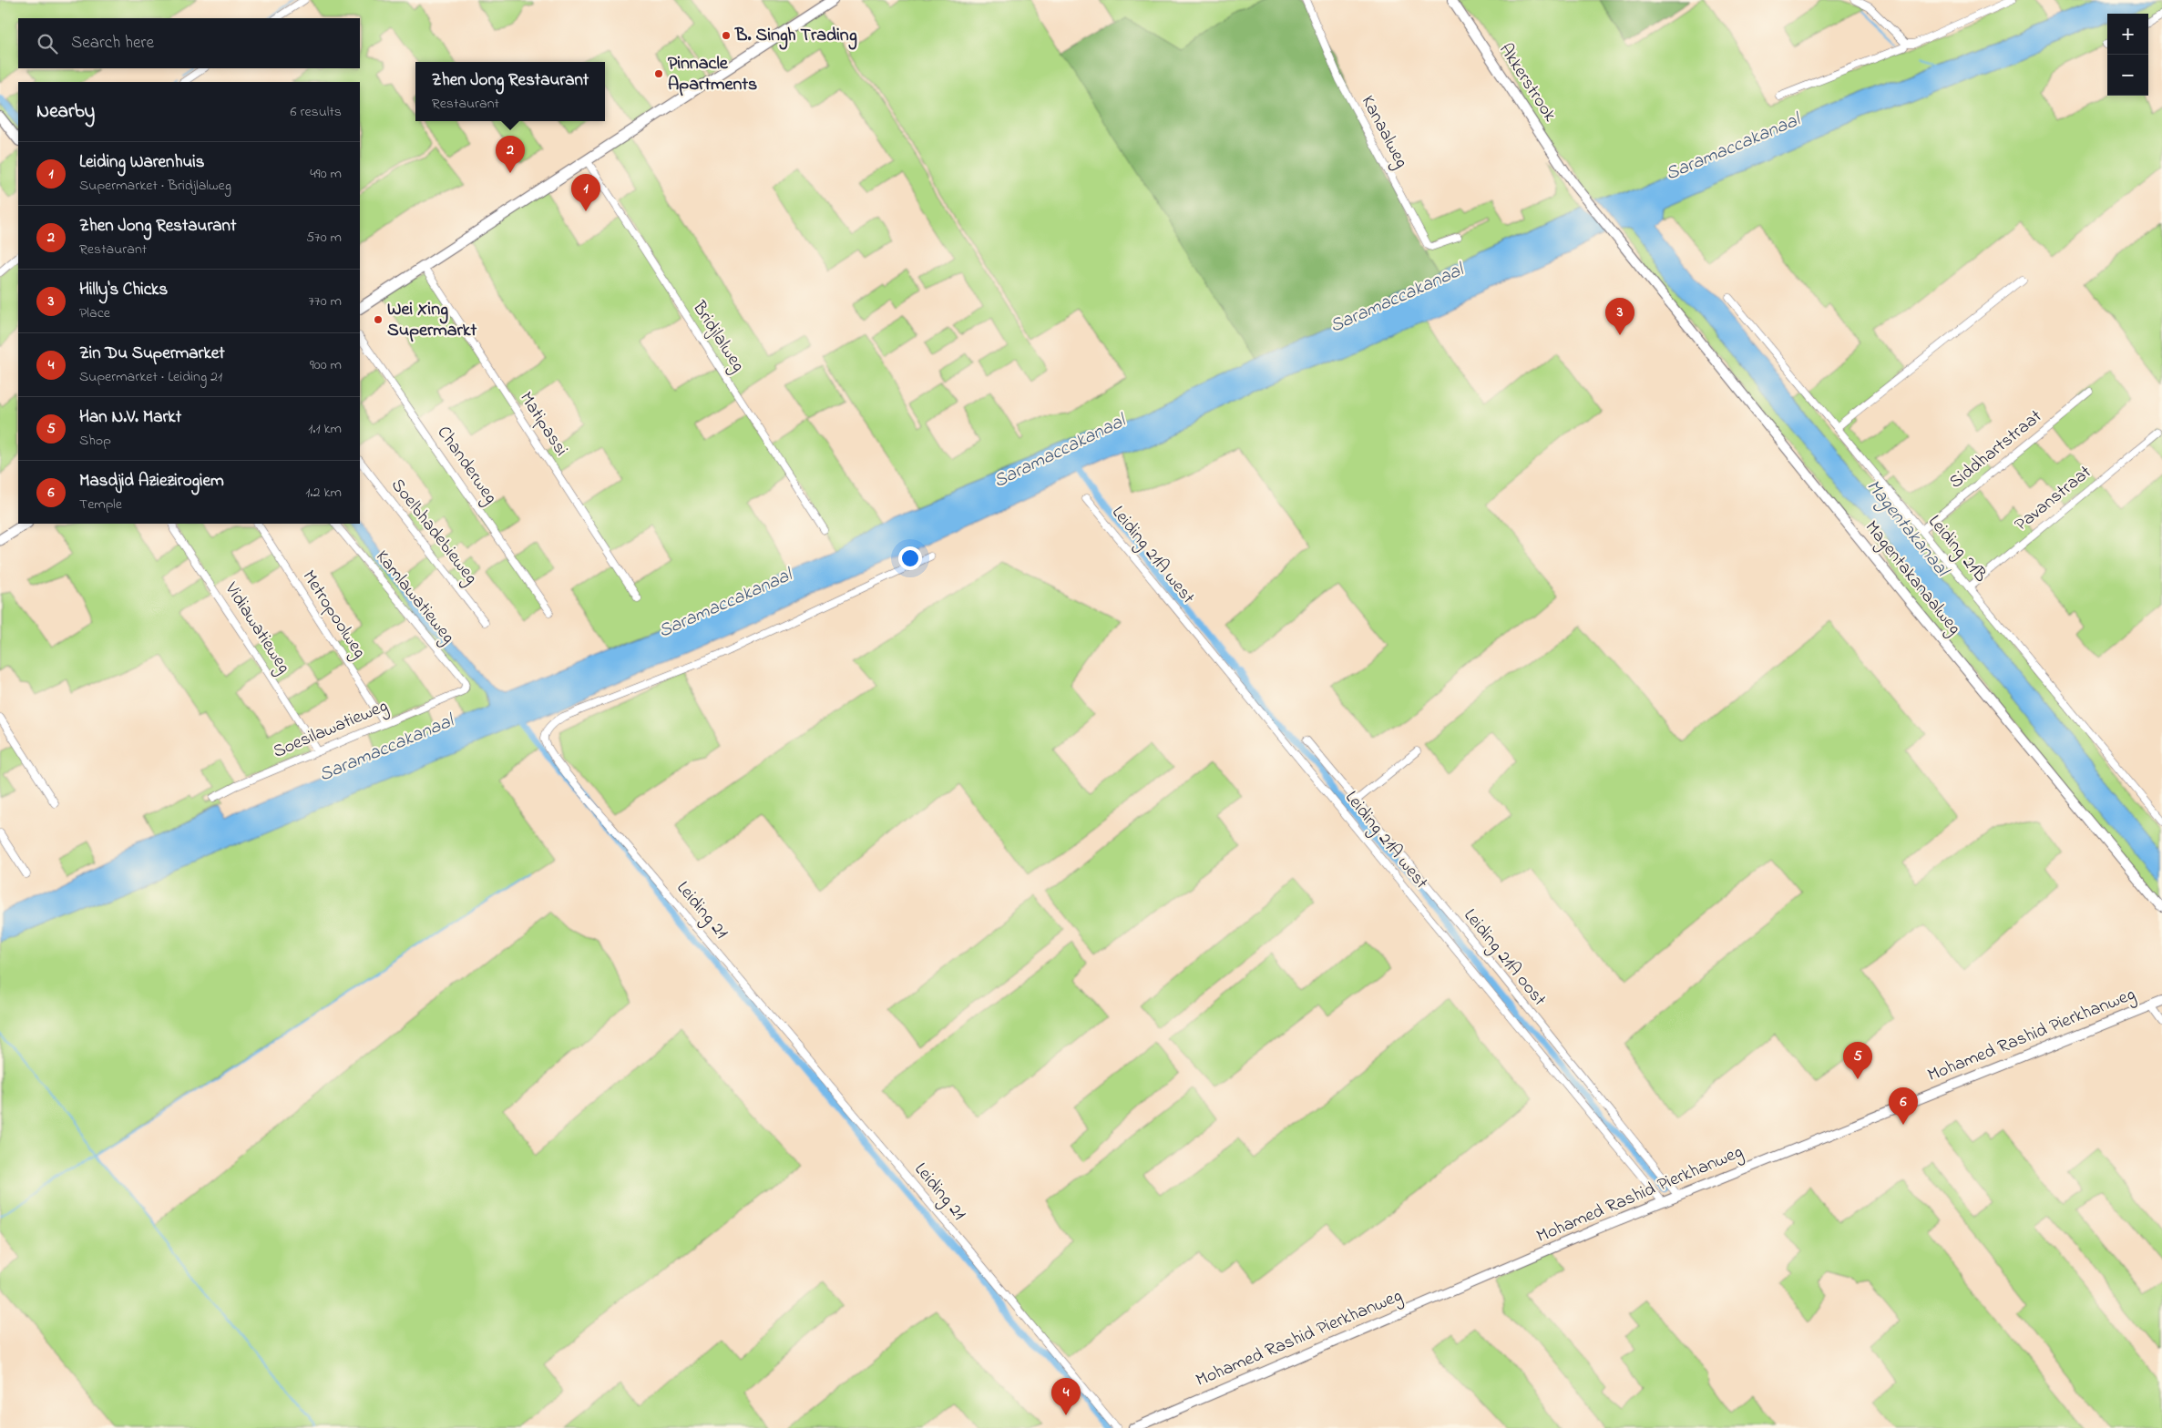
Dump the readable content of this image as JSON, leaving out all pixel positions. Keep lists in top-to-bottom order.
{
  "streets": {
    "street": [
      "Akkerstrook",
      "Kanaalweg",
      "Bridjlalweg",
      "Matipassi",
      "Siddhartstraat",
      "Chanderweg",
      "Pavanstraat",
      "Soelbhadebieweg",
      "Leiding 21B",
      "Leiding 21A west",
      "Magentakanaalweg",
      "Kamlawatieweg",
      "Metropoolweg",
      "Vidiawatieweg",
      "Soesilawatieweg",
      "Leiding 21",
      "Leiding 21A oost",
      "Mohamed Rashid Pierkhanweg"
    ]
  },
  "crossings": [
    ["Akkerstrook", "Magentakanaalweg"],
    ["Siddhartstraat", "Leiding 21B"],
    ["Pavanstraat", "Leiding 21B"],
    ["Leiding 21A west", "Mohamed Rashid Pierkhanweg"],
    ["Kamlawatieweg", "Soesilawatieweg"],
    ["Metropoolweg", "Soesilawatieweg"],
    ["Vidiawatieweg", "Soesilawatieweg"],
    ["Leiding 21A oost", "Mohamed Rashid Pierkhanweg"]
  ],
  "water": ["Saramaccakanaal", "Magentakanaal"],
  "places": ["B. Singh Trading", "Pinnacle Apartments", "Wei Xing Supermarkt"],
  "page": {
    "map_buttons": ["+", "−"],
    "search": "Search here",
    "popup": ["Zhen Jong Restaurant", "Restaurant"],
    "heading": ["Nearby", "6 results"],
    "pins": [
      "2",
      "1",
      "3",
      "5",
      "6",
      "4"
    ],
    "list": [
      {
        "mark": "1",
        "name": "Leiding Warenhuis",
        "note": "Supermarket · Bridjlalweg",
        "value": "490 m"
      },
      {
        "mark": "2",
        "name": "Zhen Jong Restaurant",
        "note": "Restaurant",
        "value": "570 m"
      },
      {
        "mark": "3",
        "name": "Hilly's Chicks",
        "note": "Place",
        "value": "770 m"
      },
      {
        "mark": "4",
        "name": "Zin Du Supermarket",
        "note": "Supermarket · Leiding 21",
        "value": "900 m"
      },
      {
        "mark": "5",
        "name": "Han N.V. Markt",
        "note": "Shop",
        "value": "1.1 km"
      },
      {
        "mark": "6",
        "name": "Masdjid Aziezirogiem",
        "note": "Temple",
        "value": "1.2 km"
      }
    ]
  }
}
